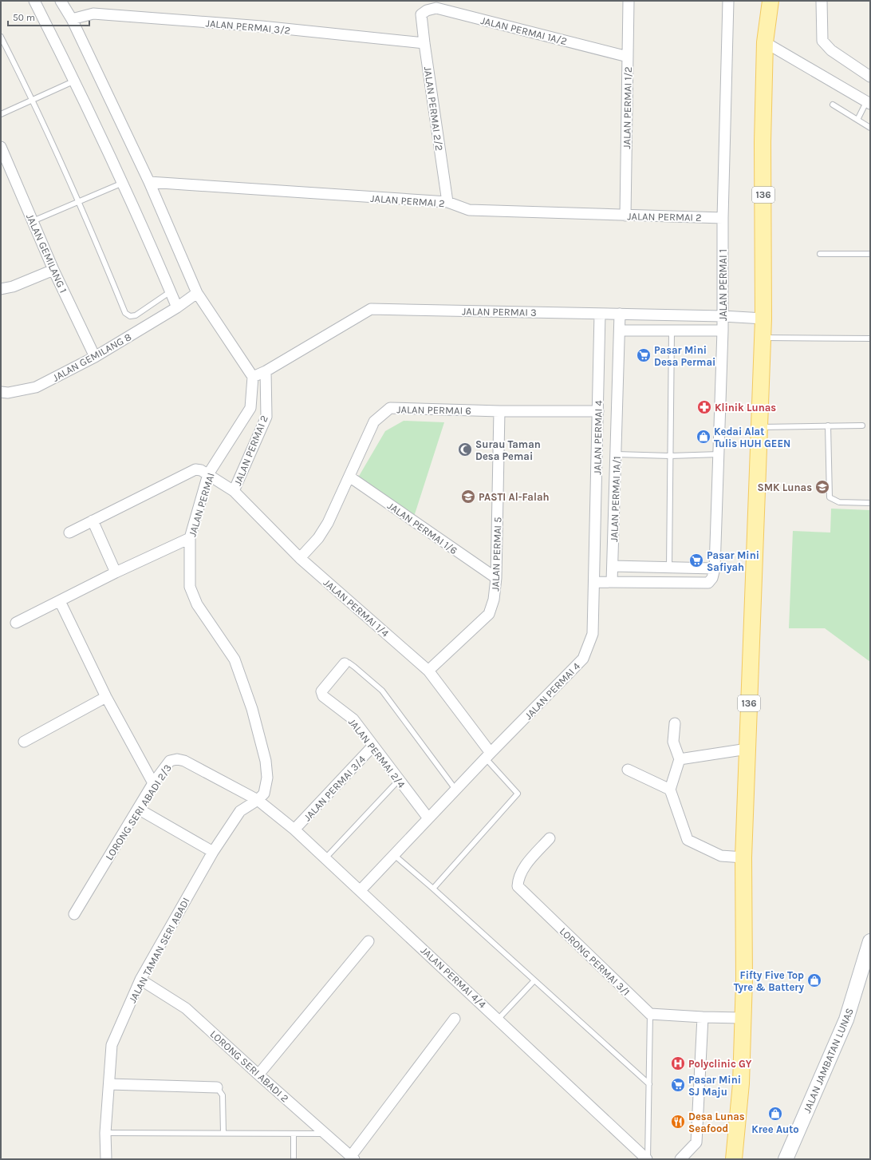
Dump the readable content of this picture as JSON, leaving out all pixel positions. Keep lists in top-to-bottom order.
{
  "streets": {
    "main road": ["136", "JALAN JAMBATAN LUNAS"],
    "street": [
      "JALAN PERMAI 3/2",
      "JALAN PERMAI 1A/2",
      "JALAN PERMAI 1/2",
      "JALAN PERMAI 2/2",
      "JALAN PERMAI 2",
      "JALAN GEMILANG 1",
      "JALAN PERMAI 1",
      "JALAN PERMAI 3",
      "JALAN GEMILANG 8",
      "JALAN PERMAI 6",
      "JALAN PERMAI 4",
      "JALAN PERMAI 1A/1",
      "JALAN PERMAI",
      "JALAN PERMAI 1/6",
      "JALAN PERMAI 5",
      "JALAN PERMAI 1/4",
      "JALAN PERMAI 2/4",
      "JALAN PERMAI 3/4",
      "LORONG SERI ABADI 2/3",
      "JALAN TAMAN SERI ABADI",
      "LORONG PERMAI 3/1",
      "JALAN PERMAI 4/4",
      "LORONG SERI ABADI 2"
    ]
  },
  "crossings": [
    ["JALAN PERMAI 3/2", "JALAN PERMAI 2/2"],
    ["JALAN PERMAI 1A/2", "JALAN PERMAI 1/2"],
    ["JALAN PERMAI 1A/2", "JALAN PERMAI 2/2"],
    ["JALAN PERMAI 1/2", "JALAN PERMAI 2"],
    ["JALAN PERMAI 2/2", "JALAN PERMAI 2"],
    ["136", "JALAN PERMAI 3"],
    ["JALAN PERMAI 2", "JALAN PERMAI 1"],
    ["JALAN PERMAI 2", "JALAN PERMAI 3"],
    ["JALAN PERMAI 2", "JALAN PERMAI 1/4"],
    ["JALAN GEMILANG 1", "JALAN GEMILANG 8"],
    ["JALAN PERMAI 1", "JALAN PERMAI 3"],
    ["JALAN PERMAI 3", "JALAN PERMAI 4"],
    ["JALAN PERMAI 3", "JALAN PERMAI 1A/1"],
    ["JALAN PERMAI 3", "JALAN PERMAI"],
    ["JALAN PERMAI 6", "JALAN PERMAI 4"],
    ["JALAN PERMAI 6", "JALAN PERMAI 1/6"],
    ["JALAN PERMAI 6", "JALAN PERMAI 5"],
    ["JALAN PERMAI 6", "JALAN PERMAI 1/4"],
    ["JALAN PERMAI 4", "JALAN PERMAI 1/4"],
    ["JALAN PERMAI 4", "JALAN PERMAI 2/4"],
    ["JALAN PERMAI 4", "JALAN PERMAI 4/4"],
    ["JALAN PERMAI", "JALAN PERMAI 1/4"],
    ["JALAN PERMAI", "LORONG SERI ABADI 2/3"],
    ["JALAN PERMAI", "JALAN TAMAN SERI ABADI"],
    ["JALAN PERMAI", "JALAN PERMAI 4/4"],
    ["JALAN PERMAI 1/6", "JALAN PERMAI 5"],
    ["JALAN PERMAI 5", "JALAN PERMAI 1/4"],
    ["JALAN PERMAI 2/4", "JALAN PERMAI 3/4"],
    ["JALAN PERMAI 3/4", "JALAN PERMAI 4/4"],
    ["LORONG SERI ABADI 2/3", "JALAN TAMAN SERI ABADI"],
    ["LORONG SERI ABADI 2/3", "JALAN PERMAI 4/4"],
    ["JALAN TAMAN SERI ABADI", "JALAN PERMAI 4/4"],
    ["JALAN TAMAN SERI ABADI", "LORONG SERI ABADI 2"]
  ],
  "places": {
    "supermarket": ["Pasar Mini Desa Permai", "Pasar Mini Safiyah", "Pasar Mini SJ Maju"],
    "pharmacy": ["Klinik Lunas"],
    "shop": ["Kedai Alat Tulis HUH GEEN", "Fifty Five Top Tyre & Battery", "Kree Auto"],
    "mosque": ["Surau Taman Desa Pemai"],
    "school or university": ["SMK Lunas", "PASTI Al-Falah"],
    "hospital": ["Polyclinic GY"],
    "restaurant": ["Desa Lunas Seafood"]
  },
  "scale_bar": "50 m"
}
